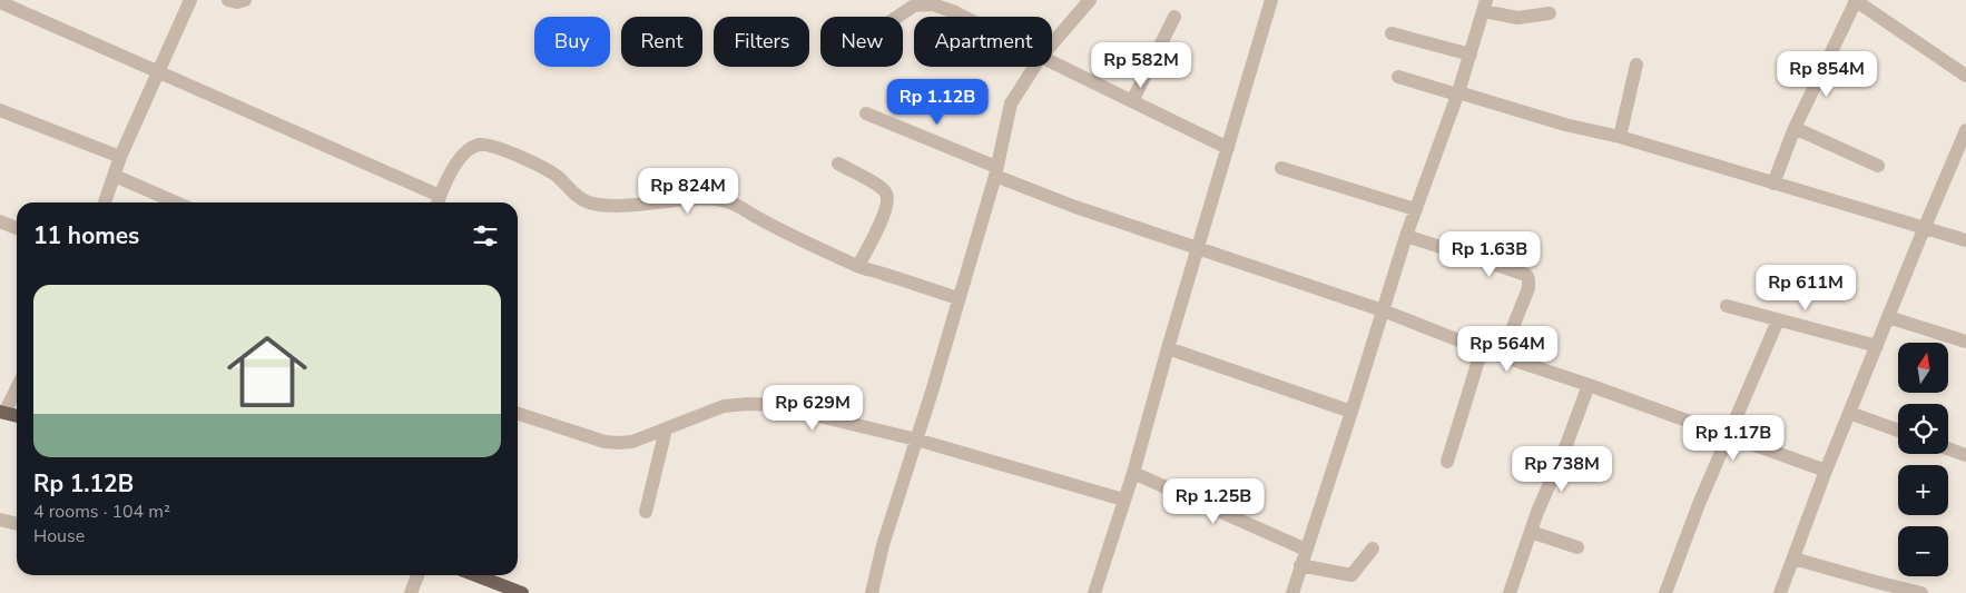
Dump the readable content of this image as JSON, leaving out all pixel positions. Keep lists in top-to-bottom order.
{
  "north": "top",
  "page": {
    "chip": [
      "Buy",
      "Rent",
      "Filters",
      "New",
      "Apartment"
    ],
    "price": [
      "Rp 582M",
      "Rp 854M",
      "Rp 1.12B",
      "Rp 824M",
      "Rp 1.63B",
      "Rp 611M",
      "Rp 564M",
      "Rp 629M",
      "Rp 1.17B",
      "Rp 738M",
      "Rp 1.25B"
    ],
    "heading": "11 homes",
    "list": [
      {
        "name": "Rp 1.12B",
        "note": "4 rooms · 104 m² · House"
      }
    ],
    "map_buttons": ["+", "−"]
  }
}
